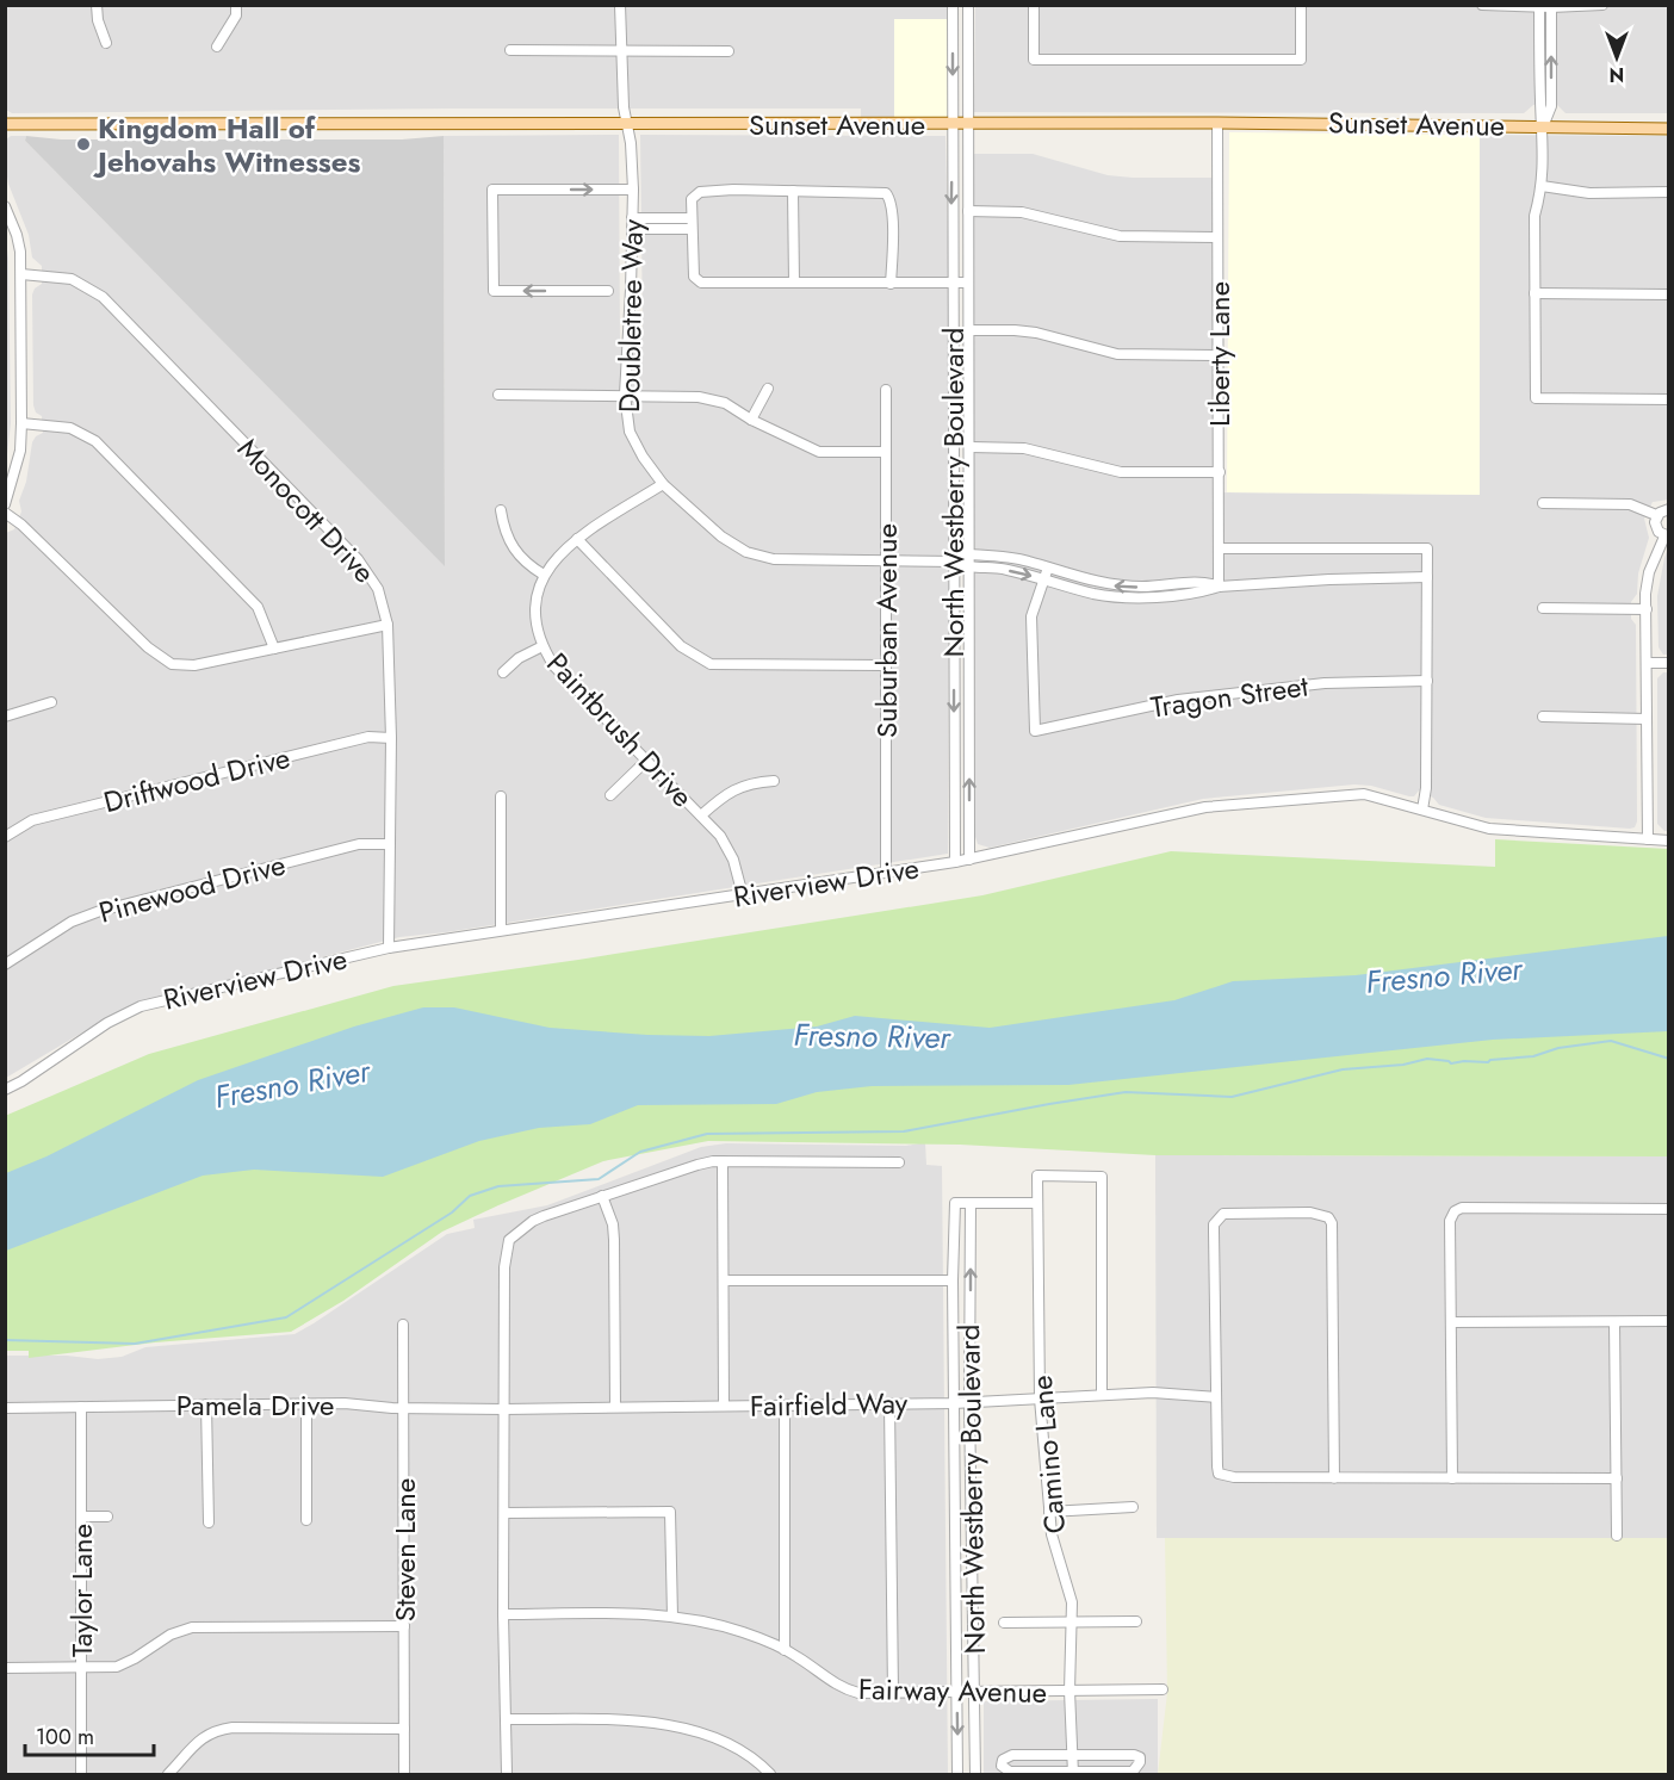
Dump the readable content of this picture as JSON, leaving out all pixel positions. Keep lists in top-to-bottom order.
{
  "streets": {
    "main road": ["Sunset Avenue"],
    "street": [
      "Doubletree Way",
      "Liberty Lane",
      "North Westberry Boulevard",
      "Monocott Drive",
      "Suburban Avenue",
      "Tragon Street",
      "Paintbrush Drive",
      "Driftwood Drive",
      "Riverview Drive",
      "Pinewood Drive",
      "Pamela Drive",
      "Fairfield Way",
      "Camino Lane",
      "Steven Lane",
      "Taylor Lane",
      "Fairway Avenue"
    ]
  },
  "crossings": [
    ["Sunset Avenue", "Doubletree Way"],
    ["Sunset Avenue", "Liberty Lane"],
    ["Sunset Avenue", "North Westberry Boulevard"],
    ["Doubletree Way", "Liberty Lane"],
    ["Doubletree Way", "North Westberry Boulevard"],
    ["Doubletree Way", "Suburban Avenue"],
    ["Doubletree Way", "Tragon Street"],
    ["Doubletree Way", "Paintbrush Drive"],
    ["North Westberry Boulevard", "Riverview Drive"],
    ["North Westberry Boulevard", "Fairfield Way"],
    ["North Westberry Boulevard", "Fairway Avenue"],
    ["Monocott Drive", "Driftwood Drive"],
    ["Monocott Drive", "Riverview Drive"],
    ["Monocott Drive", "Pinewood Drive"],
    ["Suburban Avenue", "Riverview Drive"],
    ["Paintbrush Drive", "Riverview Drive"],
    ["Pamela Drive", "Fairfield Way"],
    ["Pamela Drive", "Steven Lane"],
    ["Pamela Drive", "Taylor Lane"],
    ["Fairfield Way", "Camino Lane"],
    ["Camino Lane", "Fairway Avenue"]
  ],
  "water": ["Fresno River"],
  "places": ["Kingdom Hall of Jehovahs Witnesses"],
  "scale_bar": "100 m",
  "north": "bottom"
}
